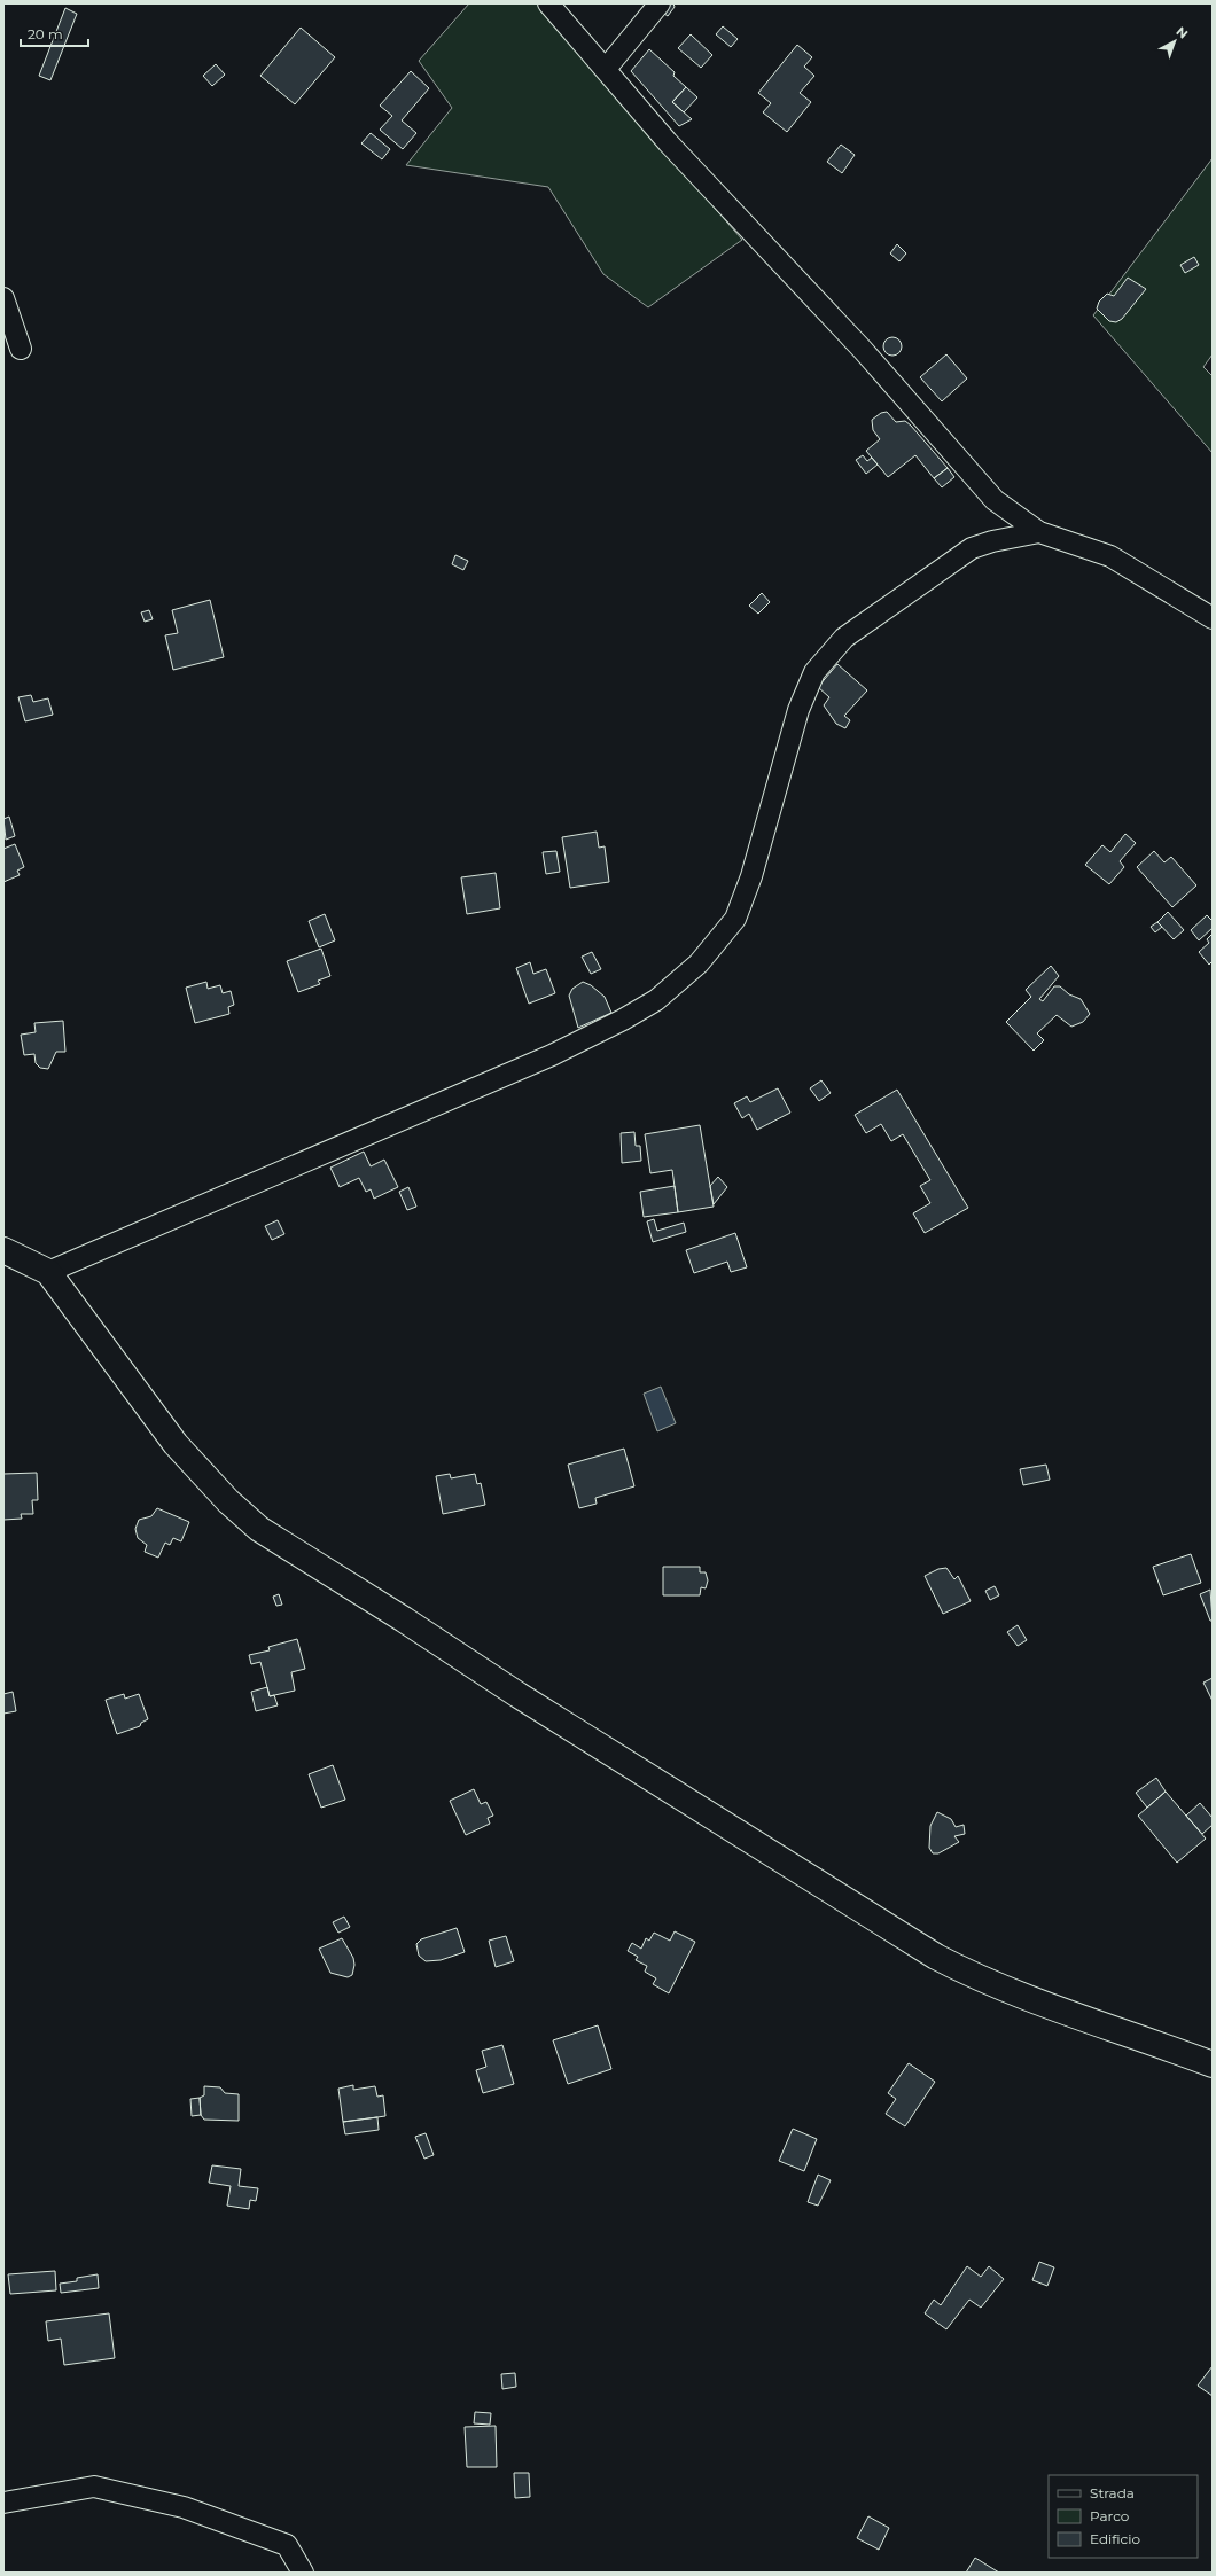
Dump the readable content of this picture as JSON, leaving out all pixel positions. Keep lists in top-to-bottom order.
{
  "legend": ["Strada", "Parco", "Edificio"],
  "scale_bar": "20 m",
  "north": "top right"
}
